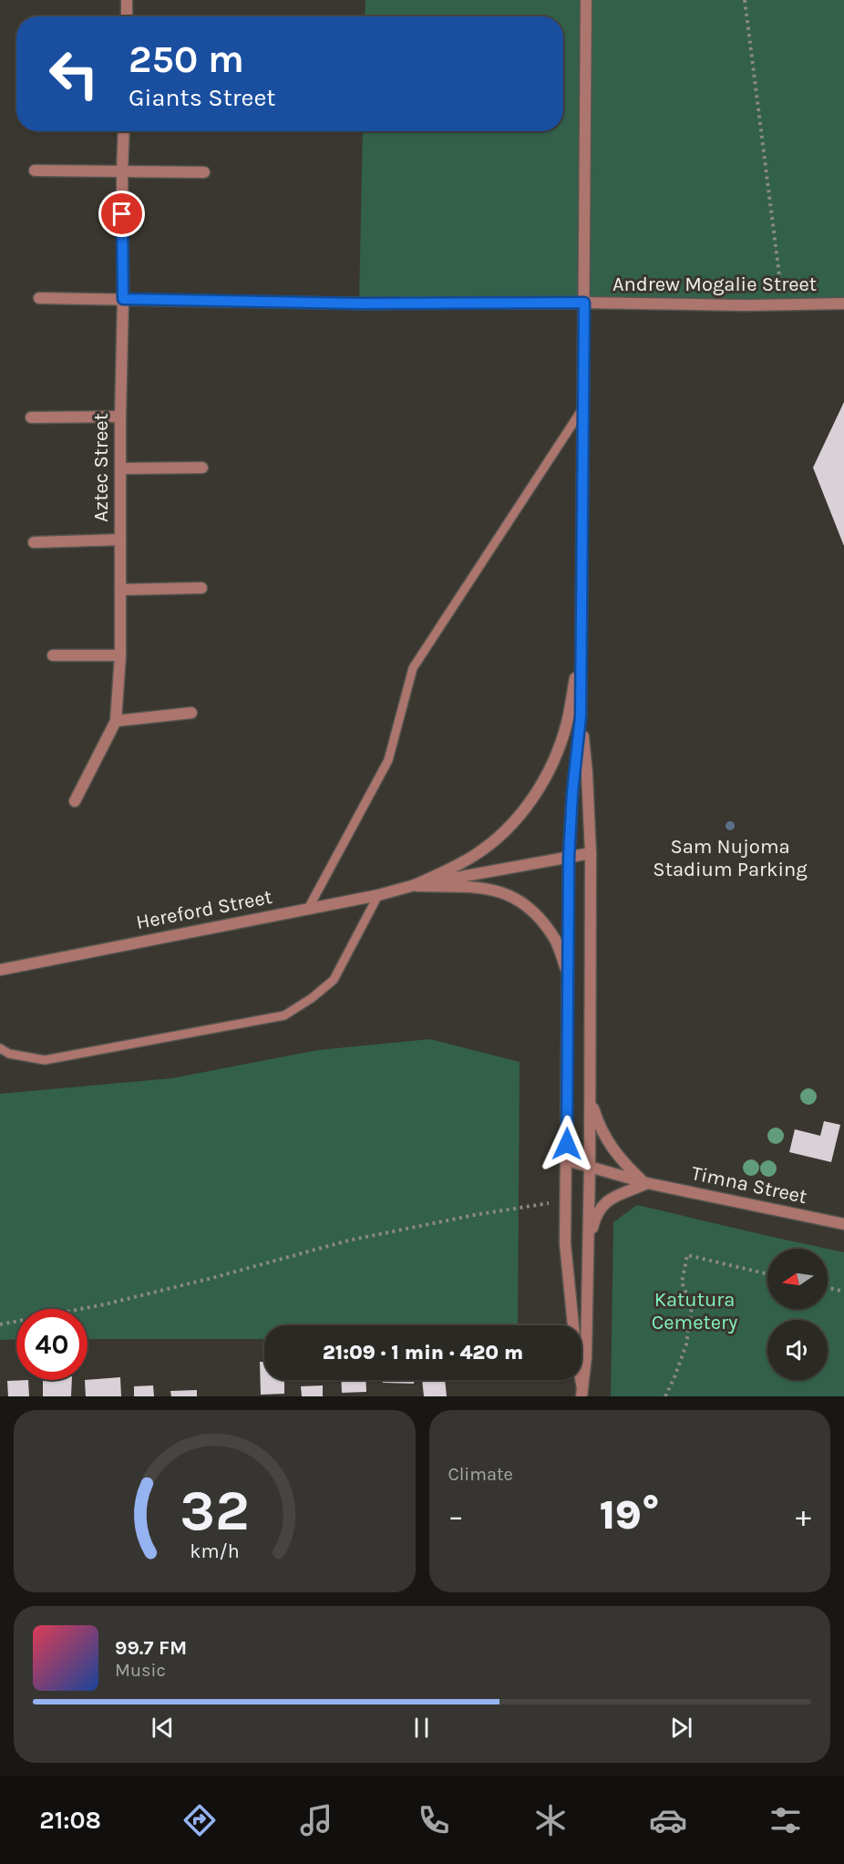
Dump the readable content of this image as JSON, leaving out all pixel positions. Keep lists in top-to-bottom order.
{
  "streets": {
    "street": [
      "Andrew Mogalie Street",
      "Aztec Street",
      "Hereford Street",
      "Timna Street"
    ]
  },
  "crossings": [
    ["Andrew Mogalie Street", "Aztec Street"]
  ],
  "parks": ["Katutura Cemetery"],
  "places": ["Sam Nujoma Stadium Parking"],
  "north": "left",
  "page": {
    "turn": ["250 m", "Giants Street"],
    "limit": "40",
    "trip": "21:09 · 1 min · 420 m",
    "tile": "Climate",
    "heat": ["−", "19°", "+"],
    "song": ["99.7 FM", "Music"],
    "tabs": "21:08",
    "gauge": ["32", "km/h"]
  }
}
